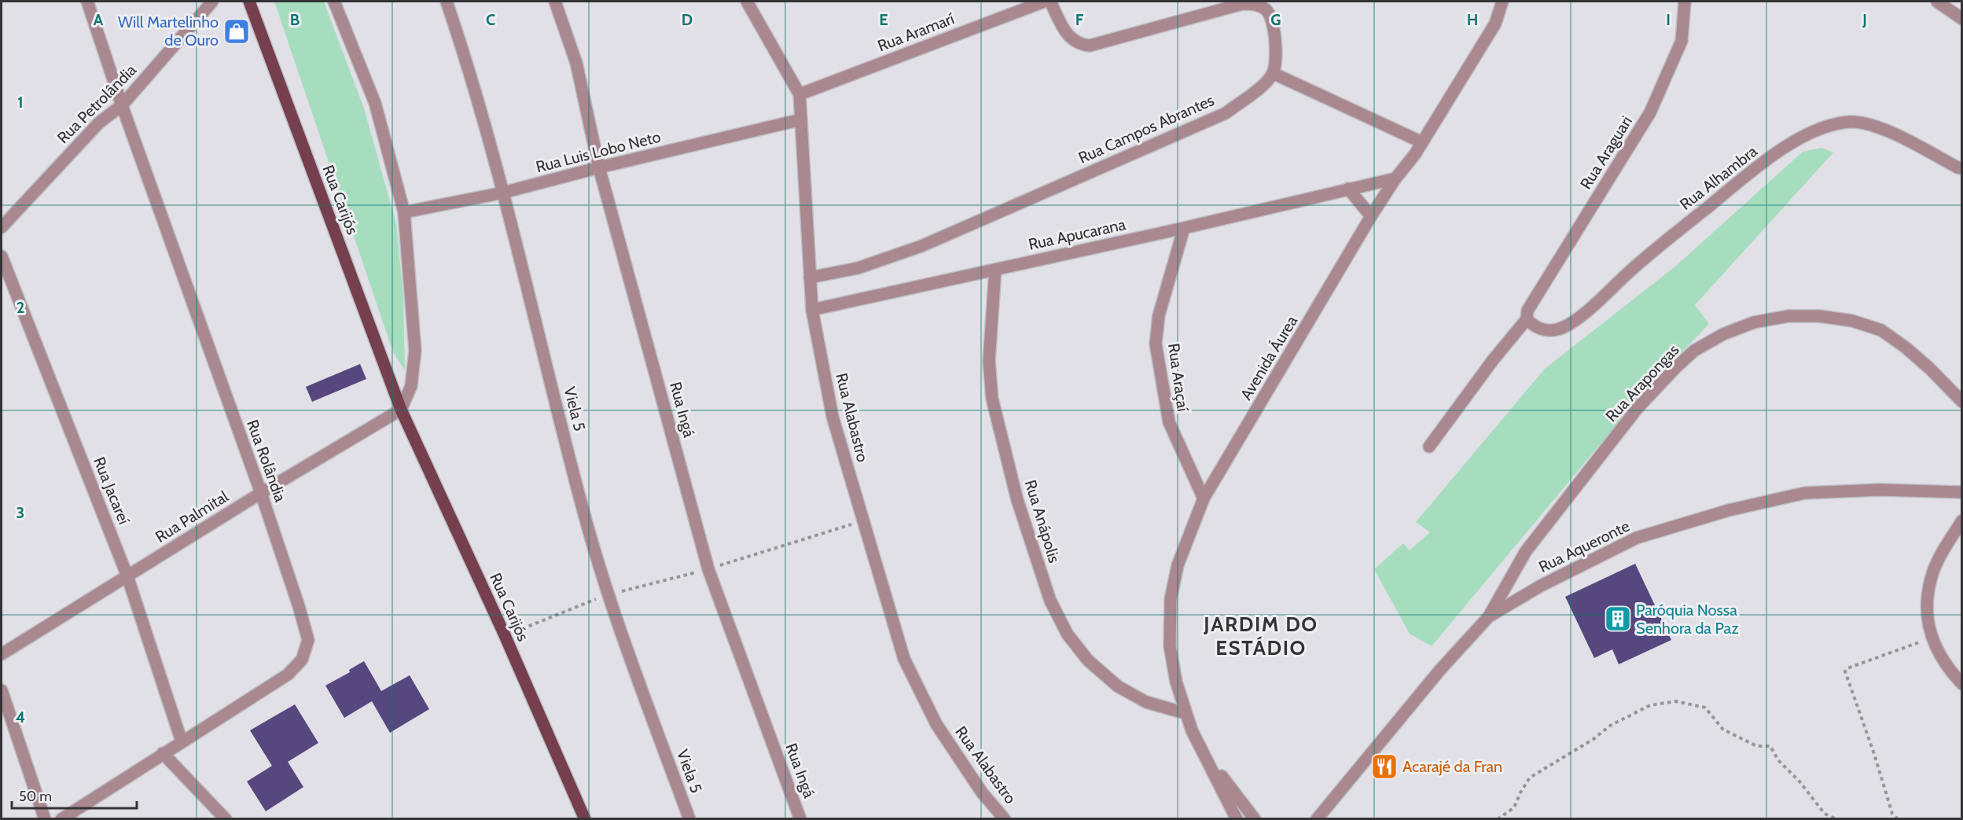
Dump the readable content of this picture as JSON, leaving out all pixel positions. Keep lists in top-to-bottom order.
{
  "streets": {
    "main road": ["Rua Carijós"],
    "street": [
      "Rua Aramarí",
      "Rua Petrolândia",
      "Rua Campos Abrantes",
      "Rua Luis Lobo Neto",
      "Rua Araguari",
      "Rua Alhambra",
      "Rua Apucarana",
      "Avenida Áurea",
      "Rua Araçaí",
      "Rua Arapongas",
      "Viela 5",
      "Rua Ingá",
      "Rua Alabastro",
      "Rua Rolândia",
      "Rua Jacareí",
      "Rua Palmital",
      "Rua Anápolis",
      "Rua Aqueronte"
    ]
  },
  "crossings": [
    ["Rua Aramarí", "Rua Alabastro"],
    ["Rua Petrolândia", "Rua Rolândia"],
    ["Rua Campos Abrantes", "Rua Alabastro"],
    ["Rua Luis Lobo Neto", "Viela 5"],
    ["Rua Luis Lobo Neto", "Rua Ingá"],
    ["Rua Luis Lobo Neto", "Rua Alabastro"],
    ["Rua Araguari", "Rua Alhambra"],
    ["Rua Carijós", "Rua Palmital"],
    ["Rua Apucarana", "Avenida Áurea"],
    ["Rua Apucarana", "Rua Araçaí"],
    ["Rua Apucarana", "Rua Alabastro"],
    ["Rua Apucarana", "Rua Anápolis"],
    ["Avenida Áurea", "Rua Araçaí"],
    ["Avenida Áurea", "Rua Anápolis"],
    ["Rua Arapongas", "Rua Aqueronte"],
    ["Rua Rolândia", "Rua Jacareí"],
    ["Rua Rolândia", "Rua Palmital"],
    ["Rua Jacareí", "Rua Palmital"]
  ],
  "districts": ["JARDIM DO ESTÁDIO"],
  "places": {
    "shop": ["Will Martelinho de Ouro"],
    "building": ["Paróquia Nossa Senhora da Paz"],
    "restaurant": ["Acarajé da Fran"]
  },
  "scale_bar": "50 m",
  "grid": {
    "columns": [
      "A",
      "B",
      "C",
      "D",
      "E",
      "F",
      "G",
      "H",
      "I",
      "J"
    ],
    "rows": [
      "1",
      "2",
      "3",
      "4"
    ]
  }
}
